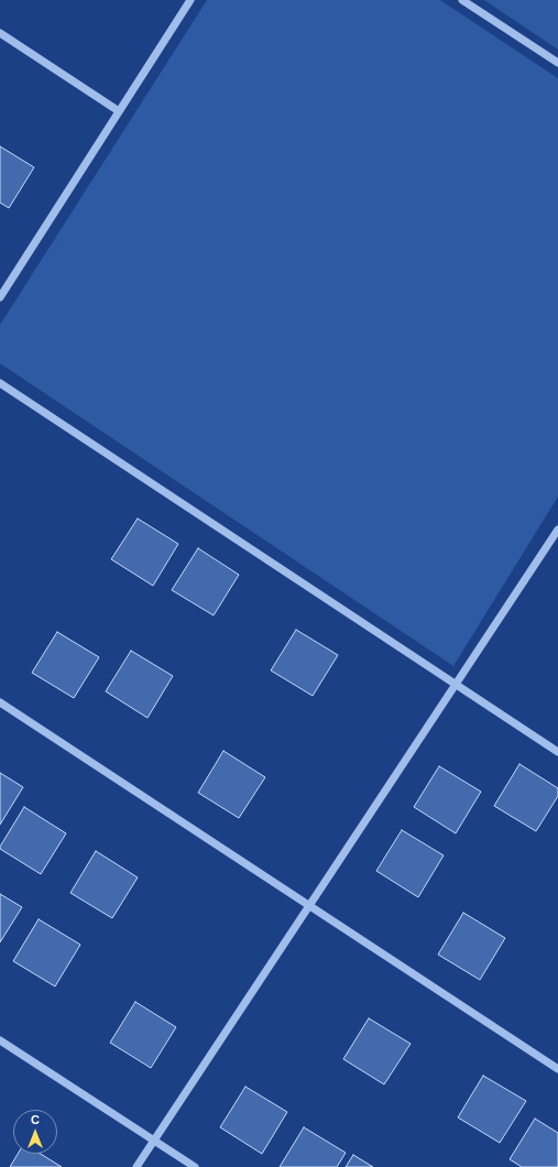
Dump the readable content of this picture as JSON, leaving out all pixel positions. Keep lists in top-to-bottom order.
{
  "north": "top"
}
